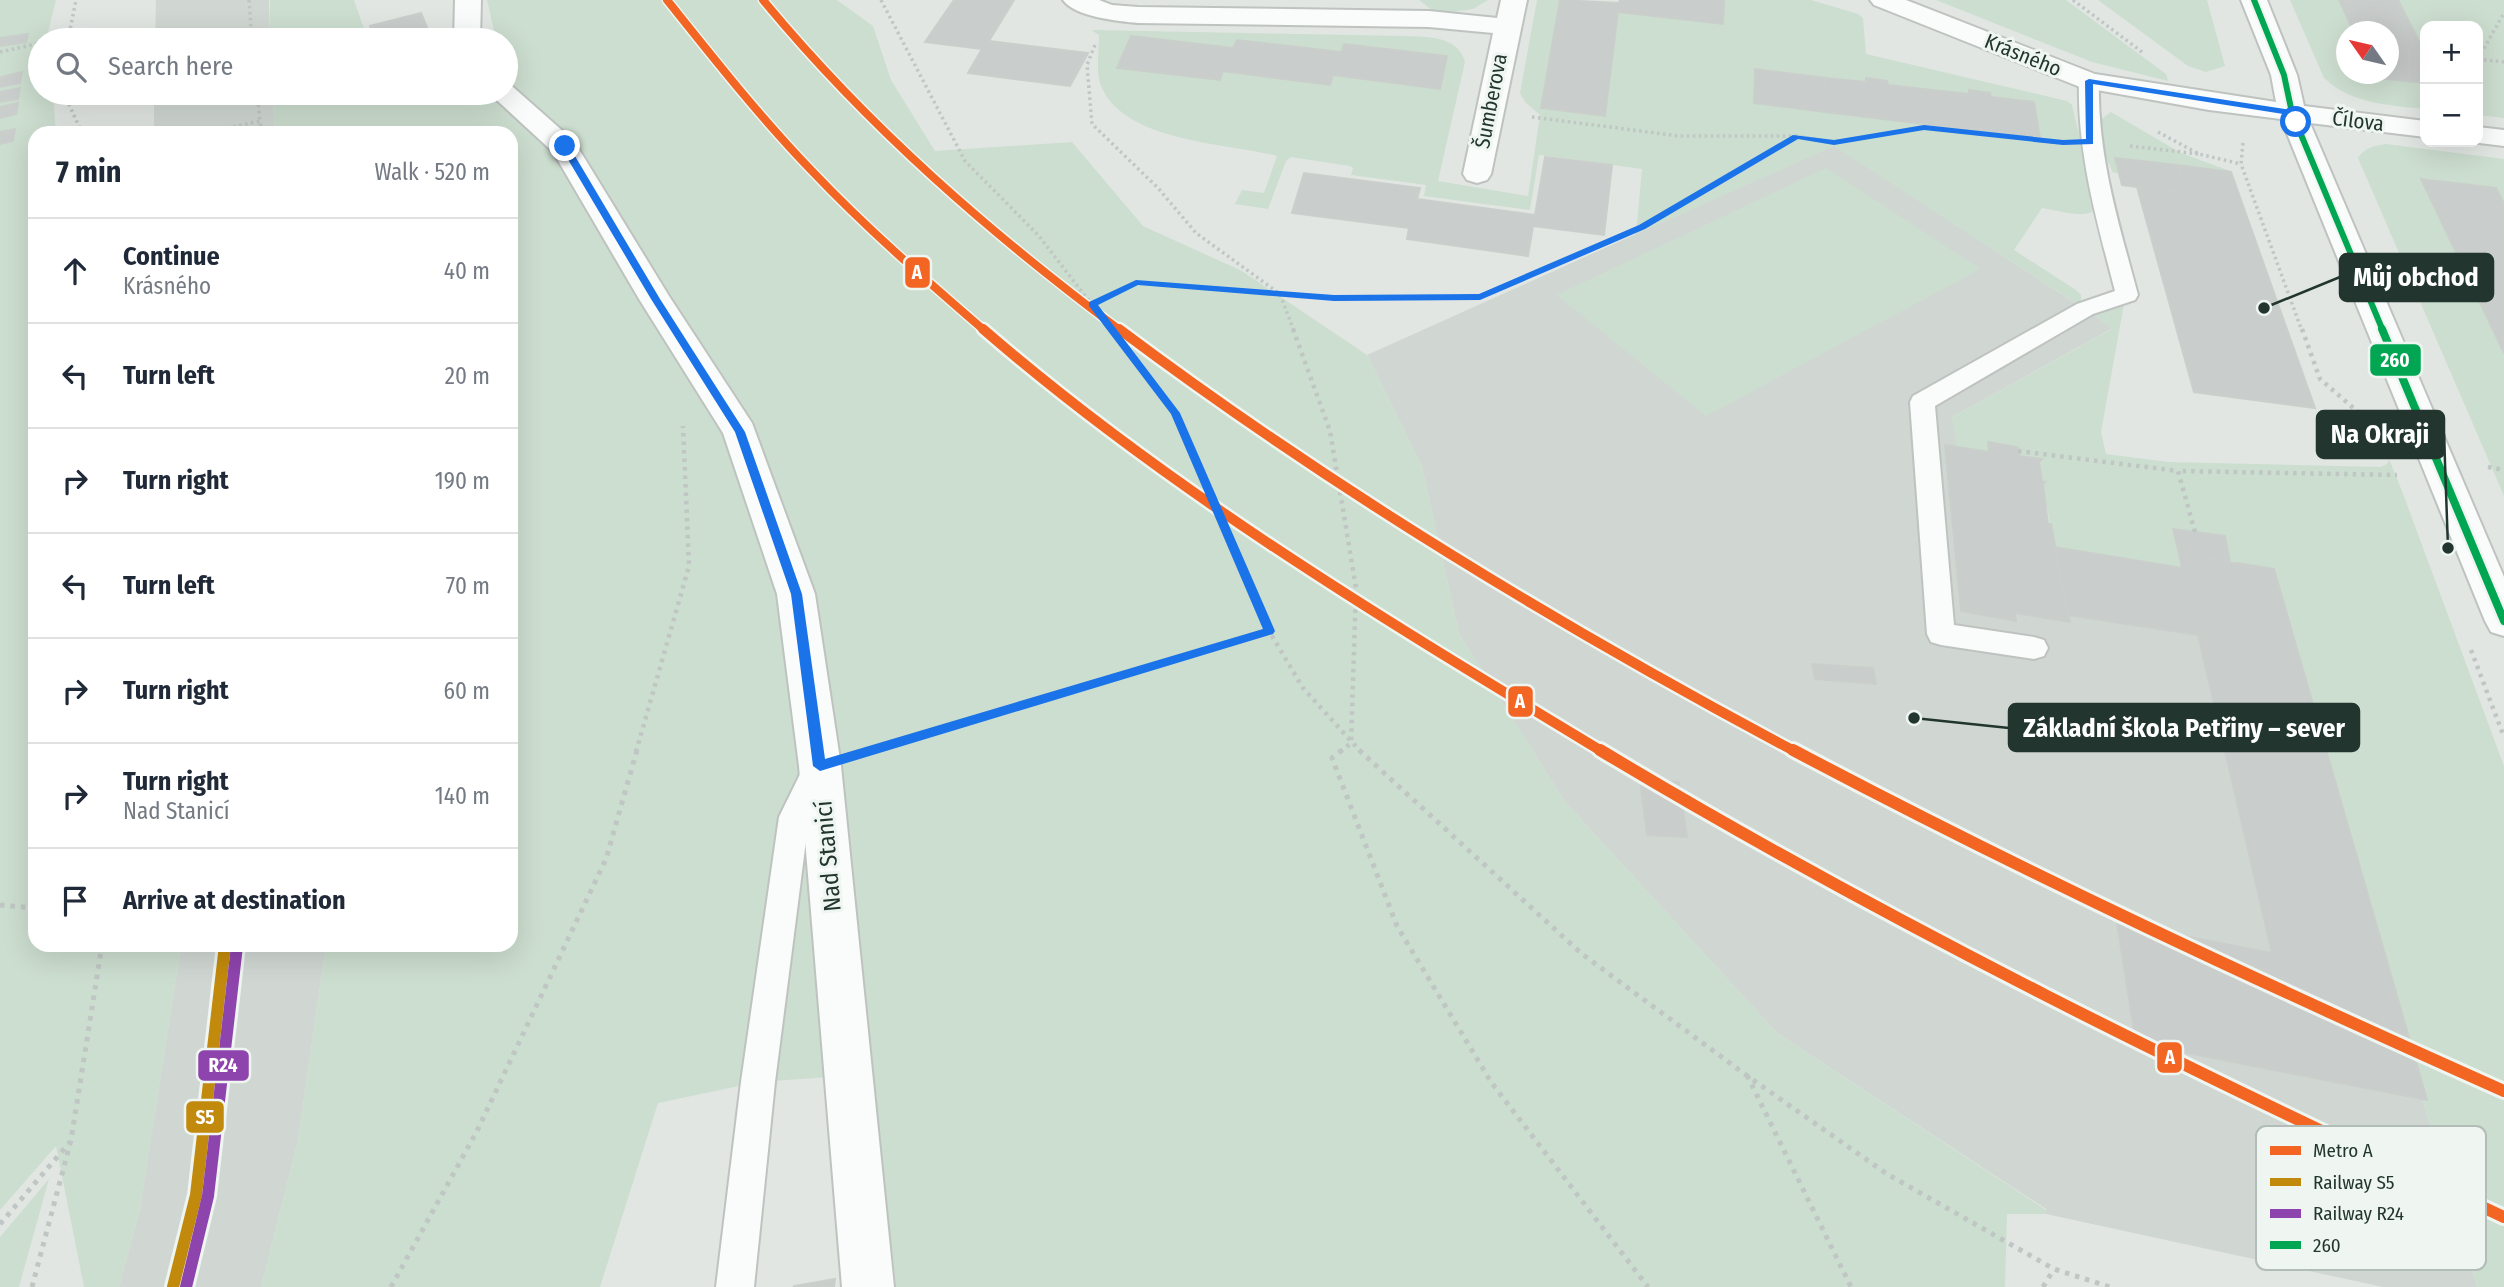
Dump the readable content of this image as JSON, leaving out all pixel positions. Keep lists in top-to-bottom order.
{
  "streets": {
    "street": [
      "Krásného",
      "Šumberova",
      "Čílova",
      "Nad Stanicí"
    ]
  },
  "crossings": [
    ["Krásného", "Čílova"]
  ],
  "places": ["Můj obchod", "Na Okraji", "Základní škola Petřiny – sever"],
  "lines": [
    "metro line A",
    "transit line 260",
    "rail line S5",
    "rail line R24"
  ],
  "legend": [
    "Metro A",
    "Railway S5",
    "Railway R24",
    "260"
  ],
  "north": "top left",
  "page": {
    "map_buttons": ["+", "−"],
    "search": "Search here",
    "heading": ["7 min", "Walk · 520 m"],
    "list": [
      ["Continue", "Krásného", "40 m"],
      ["Turn left", "20 m"],
      ["Turn right", "190 m"],
      ["Turn left", "70 m"],
      ["Turn right", "60 m"],
      ["Turn right", "Nad Stanicí", "140 m"],
      "Arrive at destination"
    ]
  }
}
